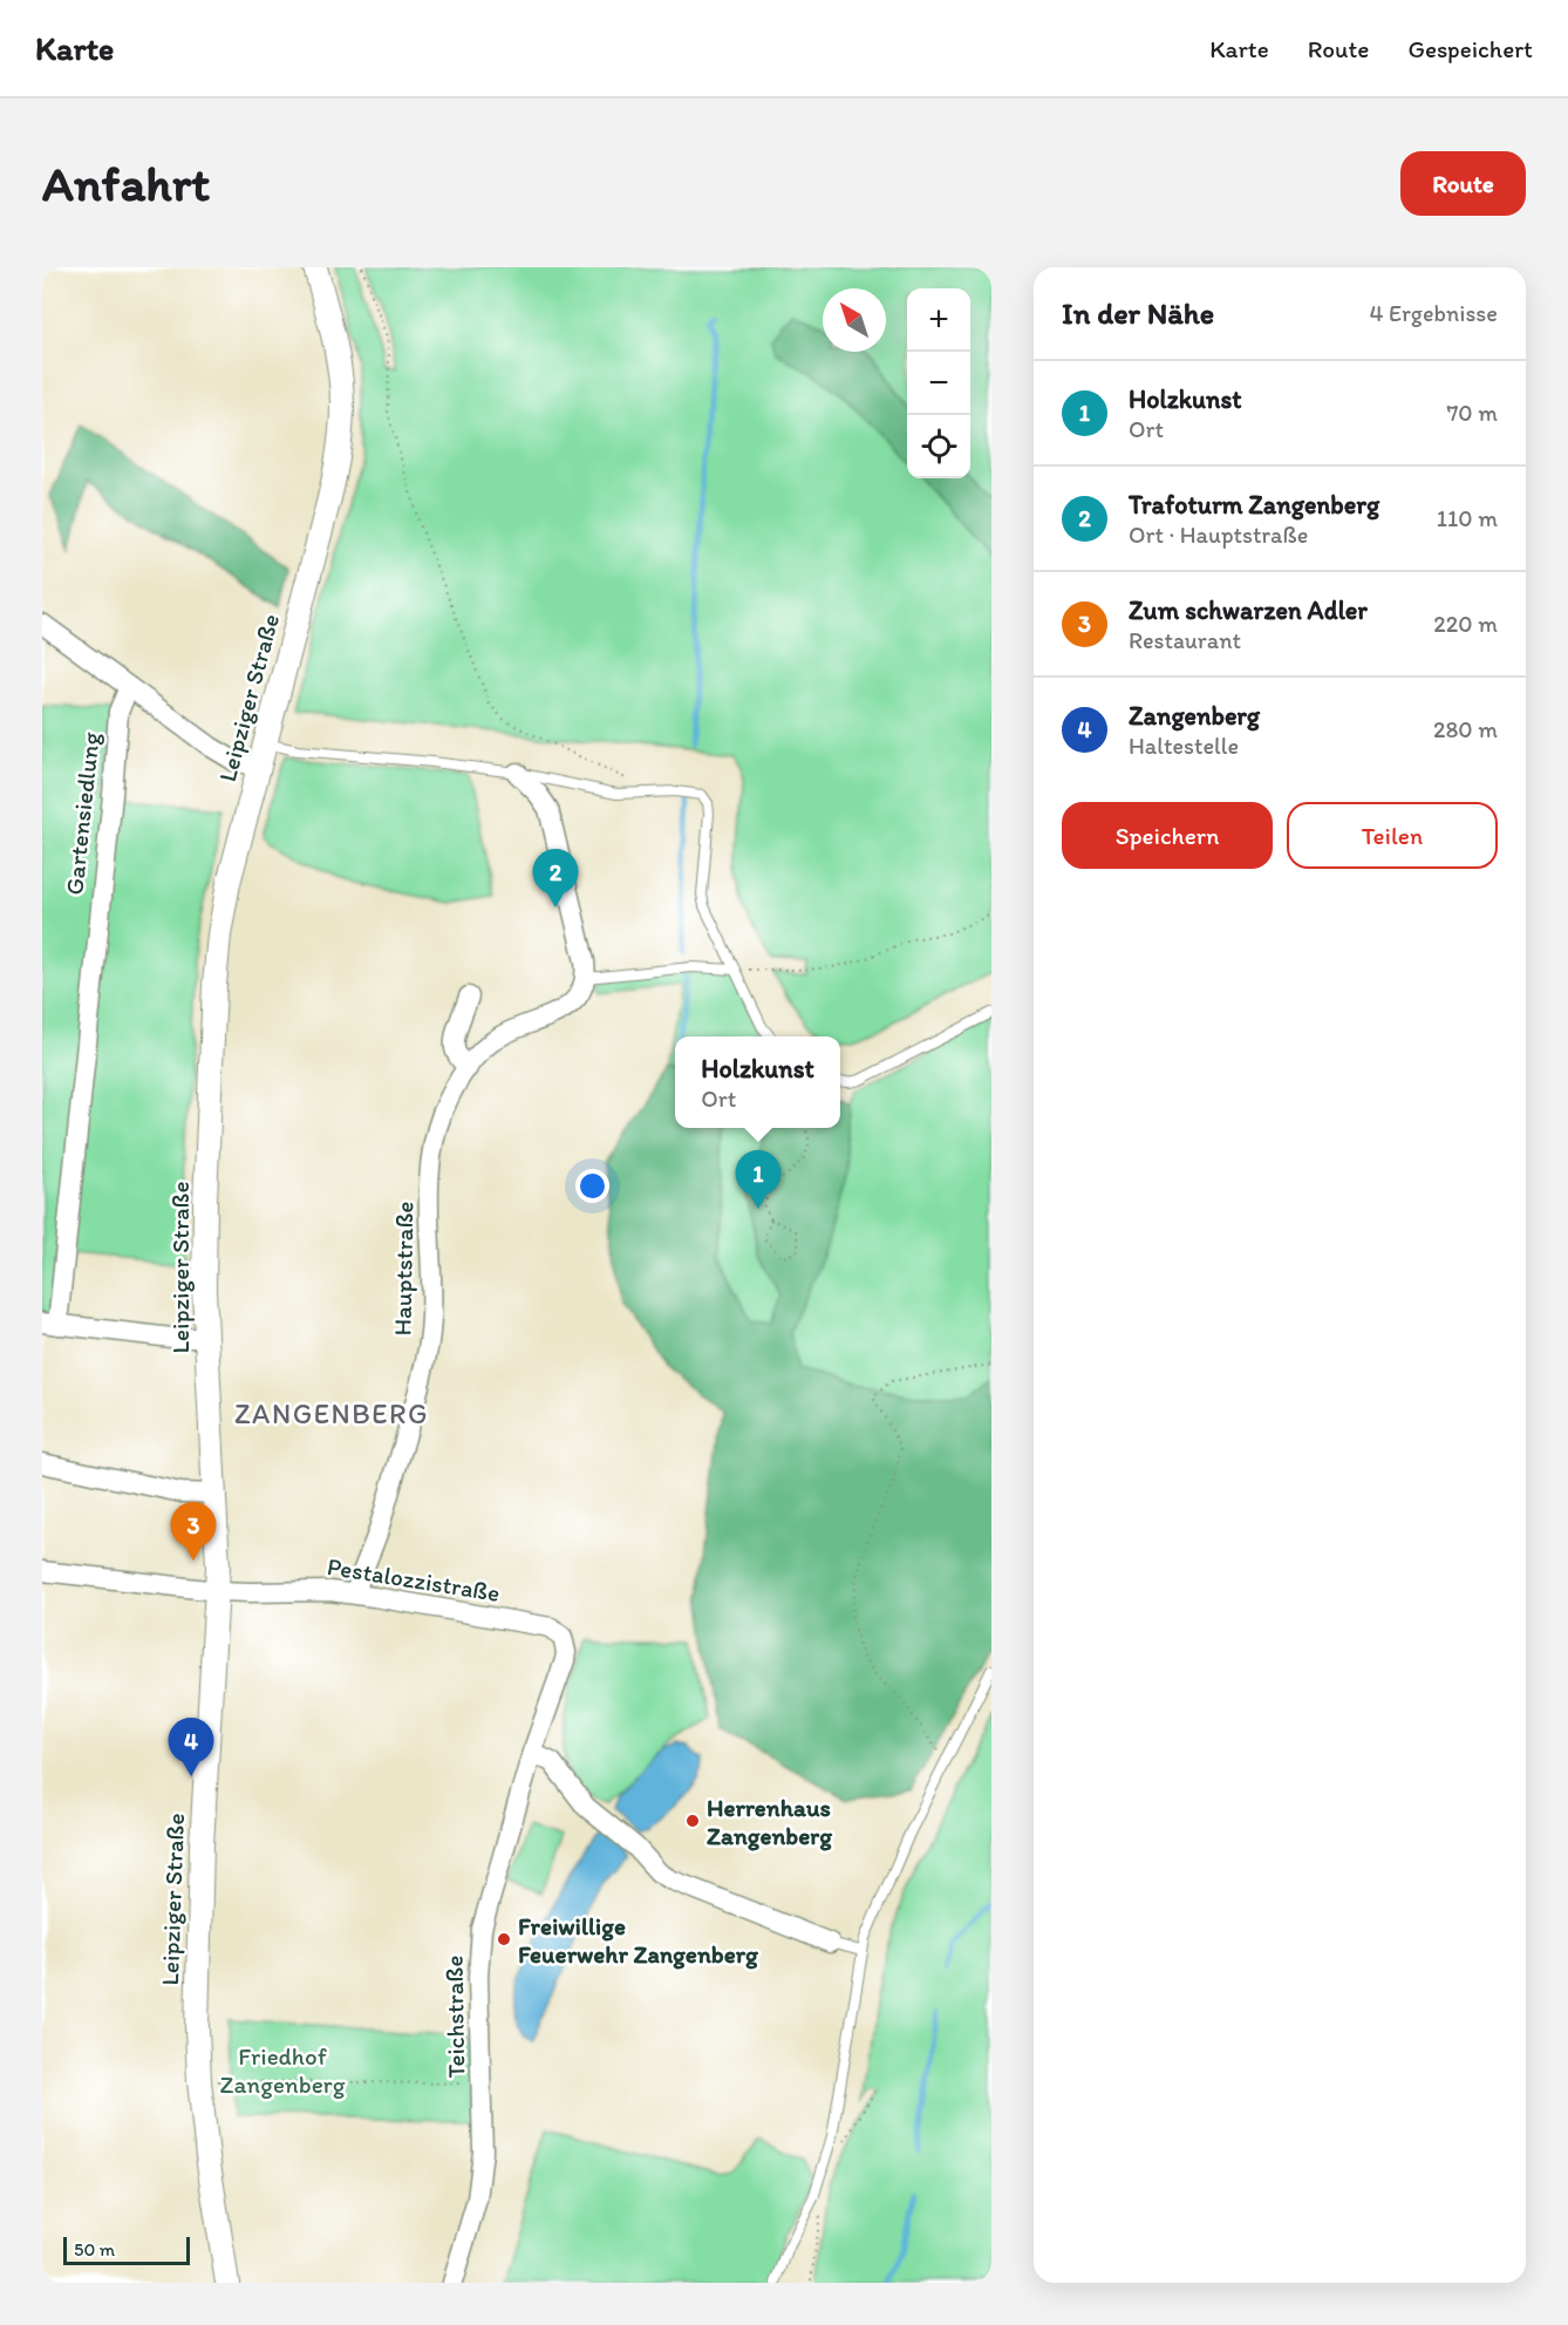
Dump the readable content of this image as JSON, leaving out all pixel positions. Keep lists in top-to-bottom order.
{
  "streets": {
    "street": [
      "Leipziger Straße",
      "Gartensiedlung",
      "Hauptstraße",
      "Pestalozzistraße",
      "Teichstraße"
    ]
  },
  "crossings": [
    ["Leipziger Straße", "Gartensiedlung"],
    ["Leipziger Straße", "Pestalozzistraße"],
    ["Hauptstraße", "Pestalozzistraße"],
    ["Pestalozzistraße", "Teichstraße"]
  ],
  "districts": ["ZANGENBERG"],
  "parks": ["Friedhof Zangenberg"],
  "places": ["Herrenhaus Zangenberg", "Freiwillige Feuerwehr Zangenberg"],
  "scale_bar": "50 m",
  "north": "top left",
  "page": {
    "header": "Karte",
    "nav": ["Karte", "Route", "Gespeichert"],
    "buttons": [
      "Route",
      ["Speichern", "Teilen"]
    ],
    "title": "Anfahrt",
    "heading": ["In der Nähe", "4 Ergebnisse"],
    "map_buttons": ["+", "−"],
    "list": [
      {
        "mark": "1",
        "name": "Holzkunst",
        "note": "Ort",
        "value": "70 m"
      },
      {
        "mark": "2",
        "name": "Trafoturm Zangenberg",
        "note": "Ort · Hauptstraße",
        "value": "110 m"
      },
      {
        "mark": "3",
        "name": "Zum schwarzen Adler",
        "note": "Restaurant",
        "value": "220 m"
      },
      {
        "mark": "4",
        "name": "Zangenberg",
        "note": "Haltestelle",
        "value": "280 m"
      }
    ],
    "pins": [
      "2",
      "1",
      "3",
      "4"
    ],
    "popup": ["Holzkunst", "Ort"],
    "scale": "50 m"
  }
}
